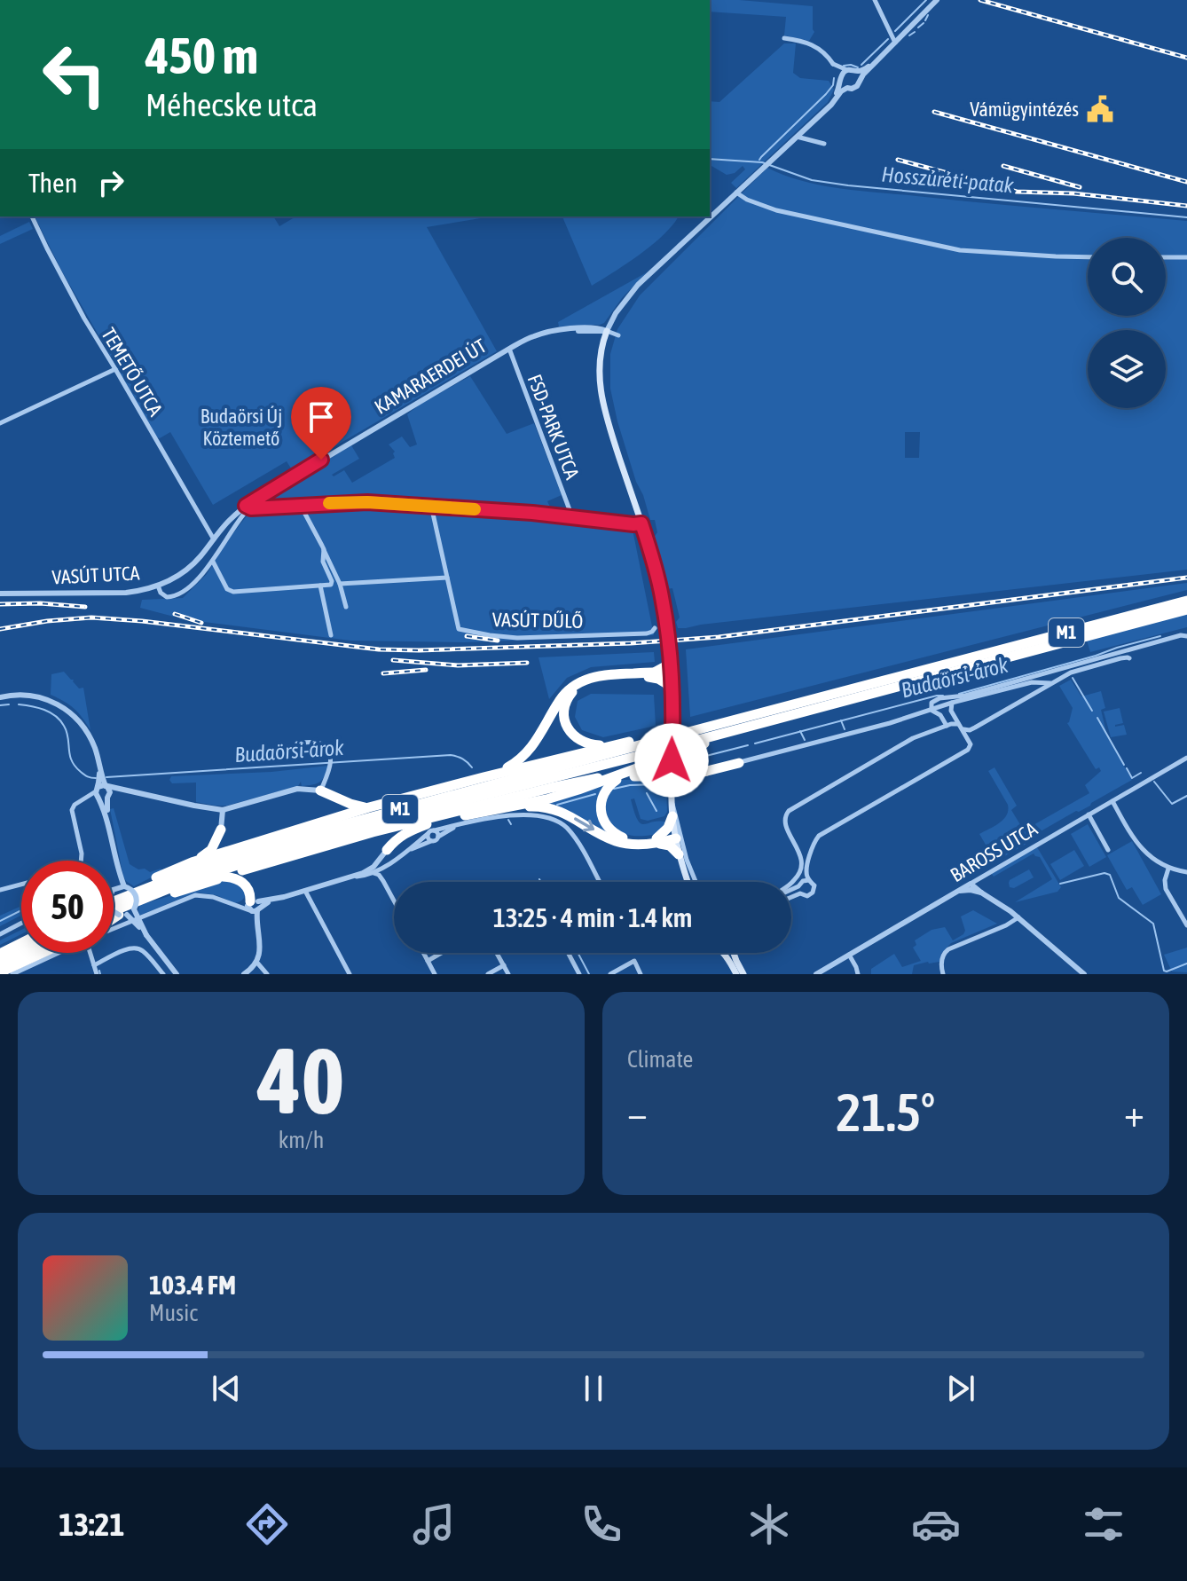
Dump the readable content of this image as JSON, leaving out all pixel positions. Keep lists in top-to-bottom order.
{
  "streets": {
    "highway": ["M1"],
    "street": [
      "TEMETŐ UTCA",
      "KAMARAERDEI ÚT",
      "FSD-PARK UTCA",
      "VASÚT UTCA",
      "VASÚT DŰLŐ",
      "BAROSS UTCA"
    ]
  },
  "crossings": [
    ["TEMETŐ UTCA", "VASÚT UTCA"],
    ["KAMARAERDEI ÚT", "FSD-PARK UTCA"],
    ["KAMARAERDEI ÚT", "VASÚT UTCA"]
  ],
  "water": ["Hosszúréti-patak", "Budaörsi-árok"],
  "parks": ["Budaörsi Új Köztemető"],
  "places": {
    "public building": ["Vámügyintézés"]
  },
  "page": {
    "turn": ["450 m", "Méhecske utca"],
    "then": "Then",
    "limit": "50",
    "trip": "13:25 · 4 min · 1.4 km",
    "tile": [
      ["40", "km/h"],
      "Climate"
    ],
    "heat": ["−", "21.5°", "+"],
    "song": ["103.4 FM", "Music"],
    "tabs": "13:21"
  }
}
